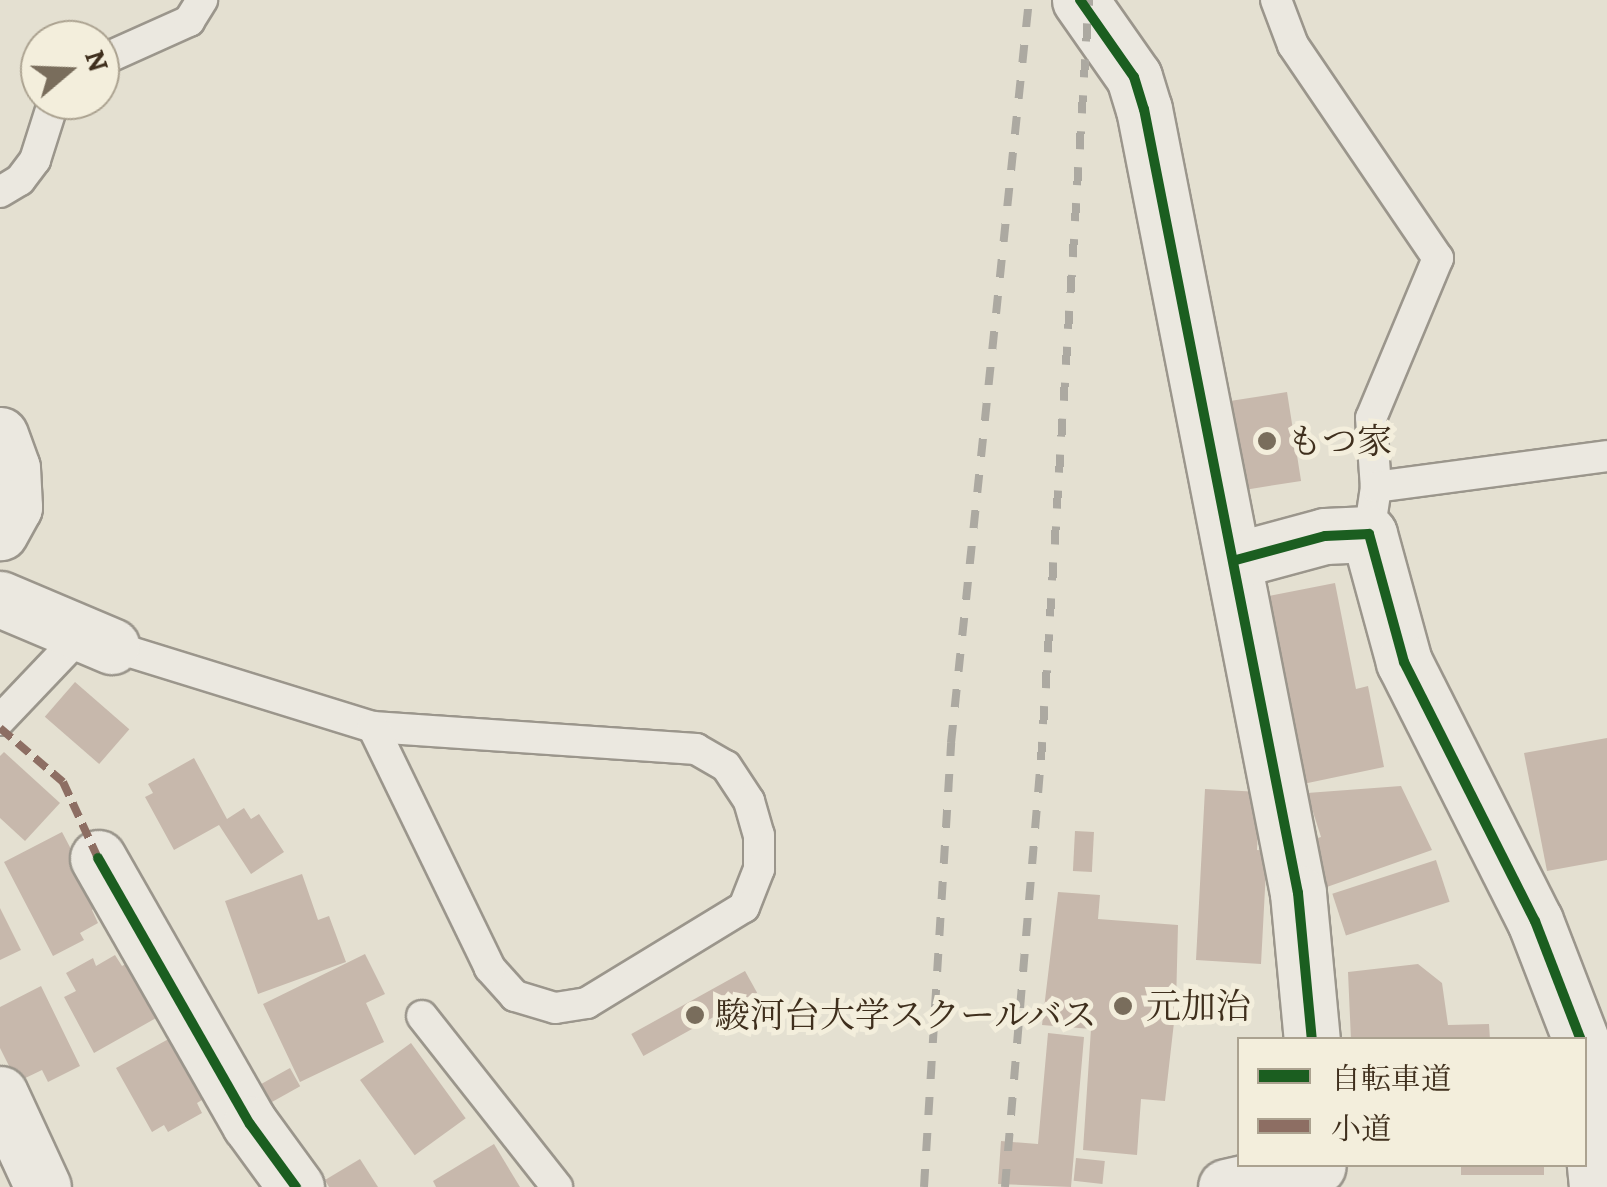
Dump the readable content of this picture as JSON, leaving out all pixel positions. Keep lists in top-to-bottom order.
{
  "places": ["もつ家", "元加治", "駿河台大学スクールバス"],
  "legend": ["自転車道", "小道"],
  "north": "right"
}
